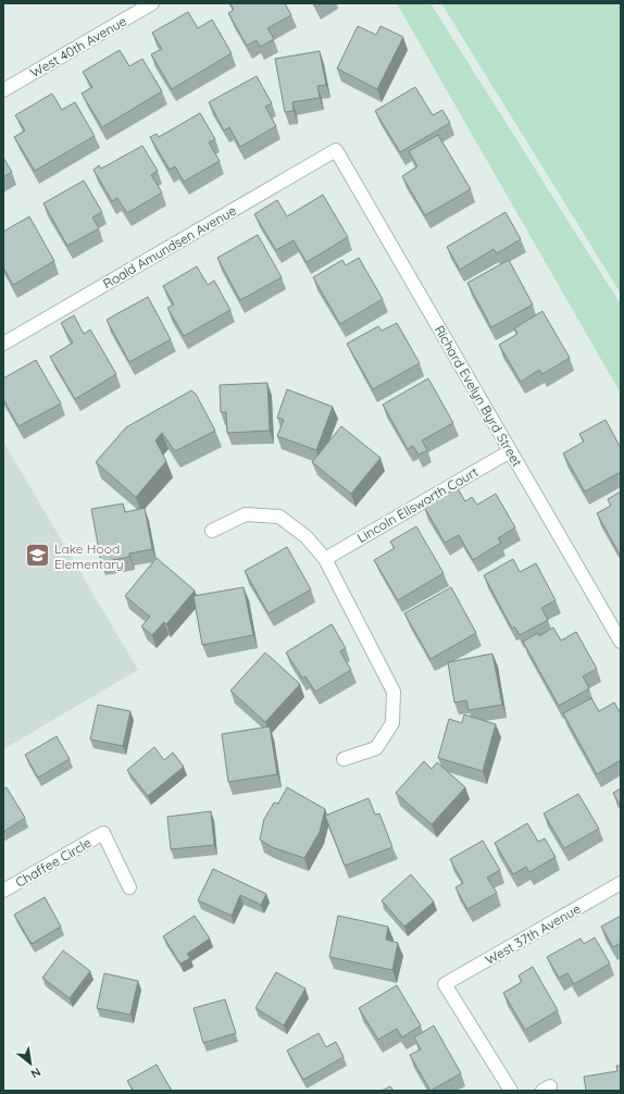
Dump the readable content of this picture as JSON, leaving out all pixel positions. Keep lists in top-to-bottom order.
{
  "streets": {
    "street": [
      "West 40th Avenue",
      "Roald Amundsen Avenue",
      "Richard Evelyn Byrd Street",
      "Lincoln Ellsworth Court",
      "Chaffee Circle",
      "West 37th Avenue"
    ]
  },
  "crossings": [
    ["Roald Amundsen Avenue", "Richard Evelyn Byrd Street"],
    ["Richard Evelyn Byrd Street", "Lincoln Ellsworth Court"]
  ],
  "places": {
    "school or university": ["Lake Hood Elementary"]
  },
  "north": "bottom right"
}
